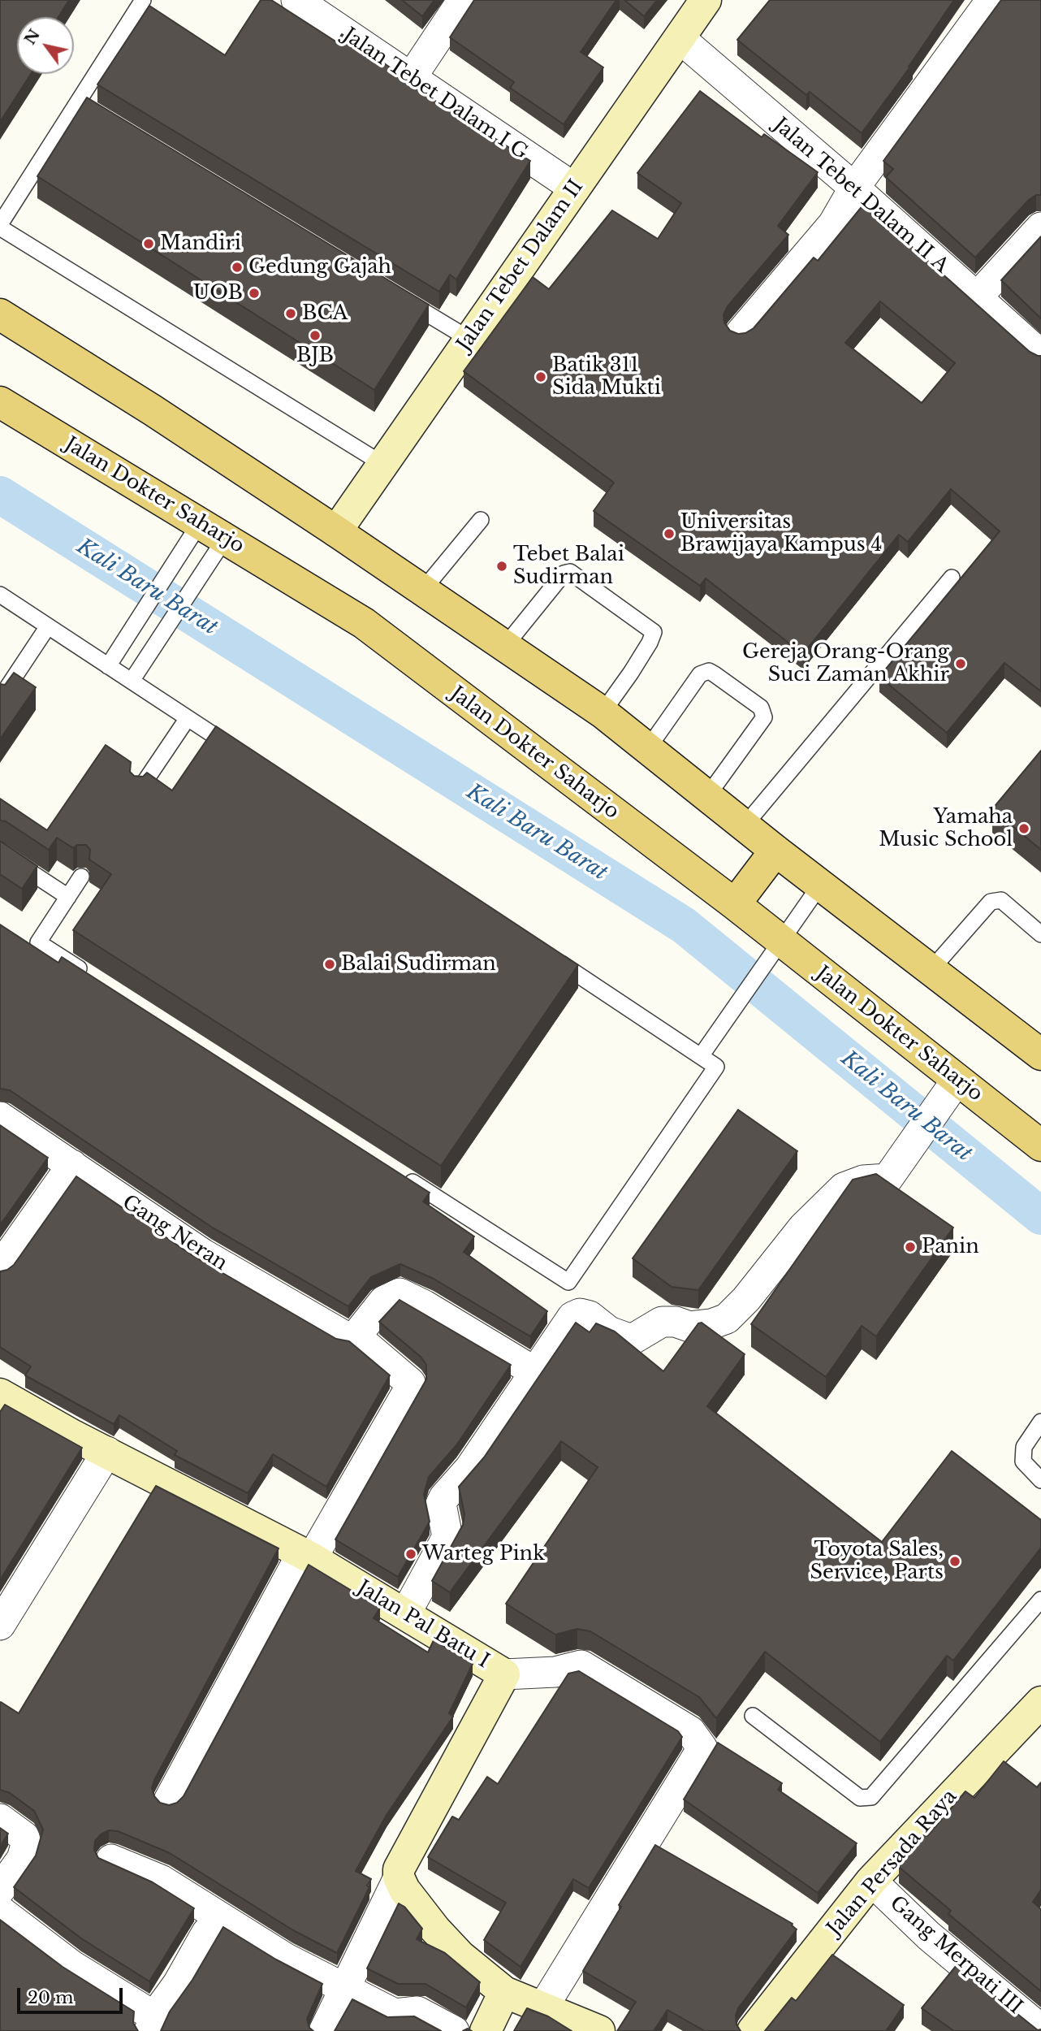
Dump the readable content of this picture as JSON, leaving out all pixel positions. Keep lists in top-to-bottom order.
{
  "streets": {
    "main road": ["Jalan Dokter Saharjo"],
    "street": [
      "Jalan Tebet Dalam I G",
      "Jalan Tebet Dalam II A",
      "Jalan Tebet Dalam II",
      "Gang Neran",
      "Jalan Pal Batu I",
      "Jalan Persada Raya",
      "Gang Merpati III"
    ]
  },
  "crossings": [
    ["Jalan Tebet Dalam I G", "Jalan Tebet Dalam II"],
    ["Jalan Tebet Dalam II A", "Jalan Tebet Dalam II"],
    ["Gang Neran", "Jalan Pal Batu I"],
    ["Jalan Persada Raya", "Gang Merpati III"]
  ],
  "water": ["Kali Baru Barat"],
  "places": [
    "Mandiri",
    "Gedung Gajah",
    "UOB",
    "BCA",
    "BJB",
    "Batik 311 Sida Mukti",
    "Universitas Brawijaya Kampus 4",
    "Tebet Balai Sudirman",
    "Gereja Orang-Orang Suci Zaman Akhir",
    "Yamaha Music School",
    "Balai Sudirman",
    "Panin",
    "Warteg Pink",
    "Toyota Sales, Service, Parts"
  ],
  "scale_bar": "20 m",
  "north": "top left"
}
